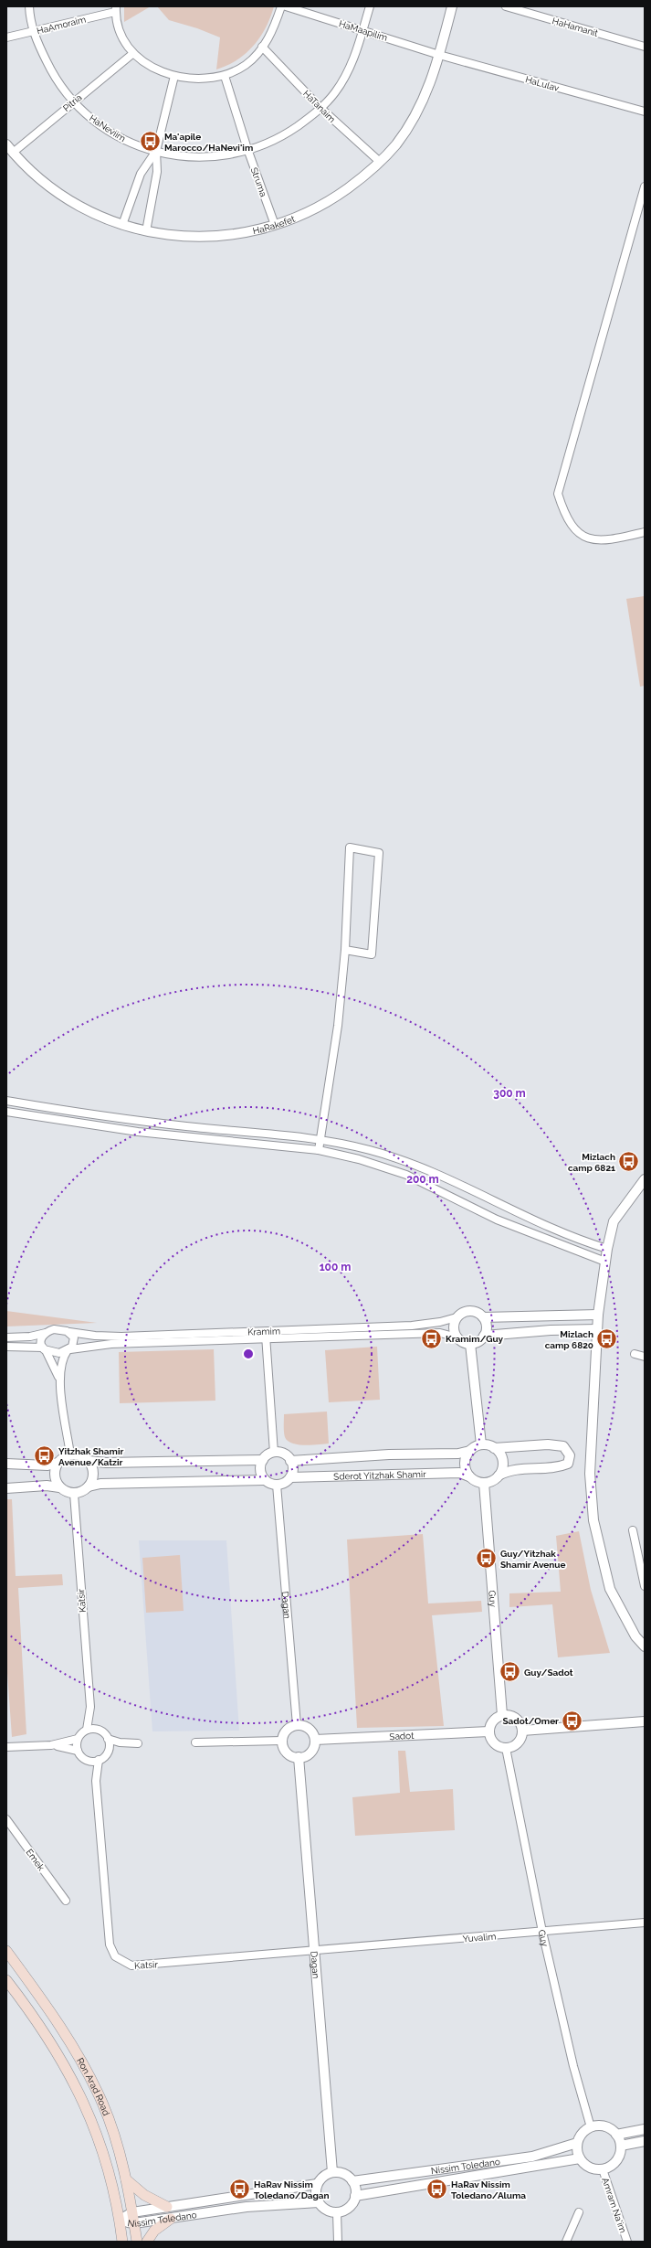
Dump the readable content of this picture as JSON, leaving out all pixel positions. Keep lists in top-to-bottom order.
{
  "streets": {
    "main road": ["Ron Arad Road"],
    "street": [
      "HaAmoraim",
      "HaHamanit",
      "HaMaapilim",
      "HaLulav",
      "Pitria",
      "HaTanaim",
      "HaNeviim",
      "Struma",
      "HaRakefet",
      "Kramim",
      "Sderot Yitzhak Shamir",
      "Guy",
      "Katsir",
      "Dagan",
      "Sadot",
      "Emek",
      "Yuvalim",
      "Nissim Toledano",
      "Amram Na'im"
    ]
  },
  "crossings": [
    ["HaAmoraim", "HaNeviim"],
    ["HaMaapilim", "HaLulav"],
    ["HaMaapilim", "HaNeviim"],
    ["HaMaapilim", "HaRakefet"],
    ["HaLulav", "HaRakefet"],
    ["Pitria", "HaNeviim"],
    ["Pitria", "HaRakefet"],
    ["HaTanaim", "HaNeviim"],
    ["HaTanaim", "HaRakefet"],
    ["HaNeviim", "Struma"],
    ["Struma", "HaRakefet"],
    ["Sderot Yitzhak Shamir", "Guy"],
    ["Sderot Yitzhak Shamir", "Dagan"],
    ["Guy", "Sadot"],
    ["Guy", "Yuvalim"],
    ["Guy", "Nissim Toledano"],
    ["Guy", "Amram Na'im"],
    ["Katsir", "Dagan"],
    ["Katsir", "Yuvalim"],
    ["Dagan", "Sadot"],
    ["Dagan", "Yuvalim"],
    ["Dagan", "Nissim Toledano"],
    ["Ron Arad Road", "Nissim Toledano"],
    ["Nissim Toledano", "Amram Na'im"]
  ],
  "places": {
    "bus stop": [
      "Ma'apile Marocco/HaNevi'im",
      "Mizlach camp 6821",
      "Kramim/Guy",
      "Mizlach camp 6820",
      "Yitzhak Shamir Avenue/Katzir",
      "Guy/Yitzhak Shamir Avenue",
      "Guy/Sadot",
      "Sadot/Omer",
      "HaRav Nissim Toledano/Dagan",
      "HaRav Nissim Toledano/Aluma"
    ]
  },
  "rings": ["300 m", "200 m", "100 m"]
}
